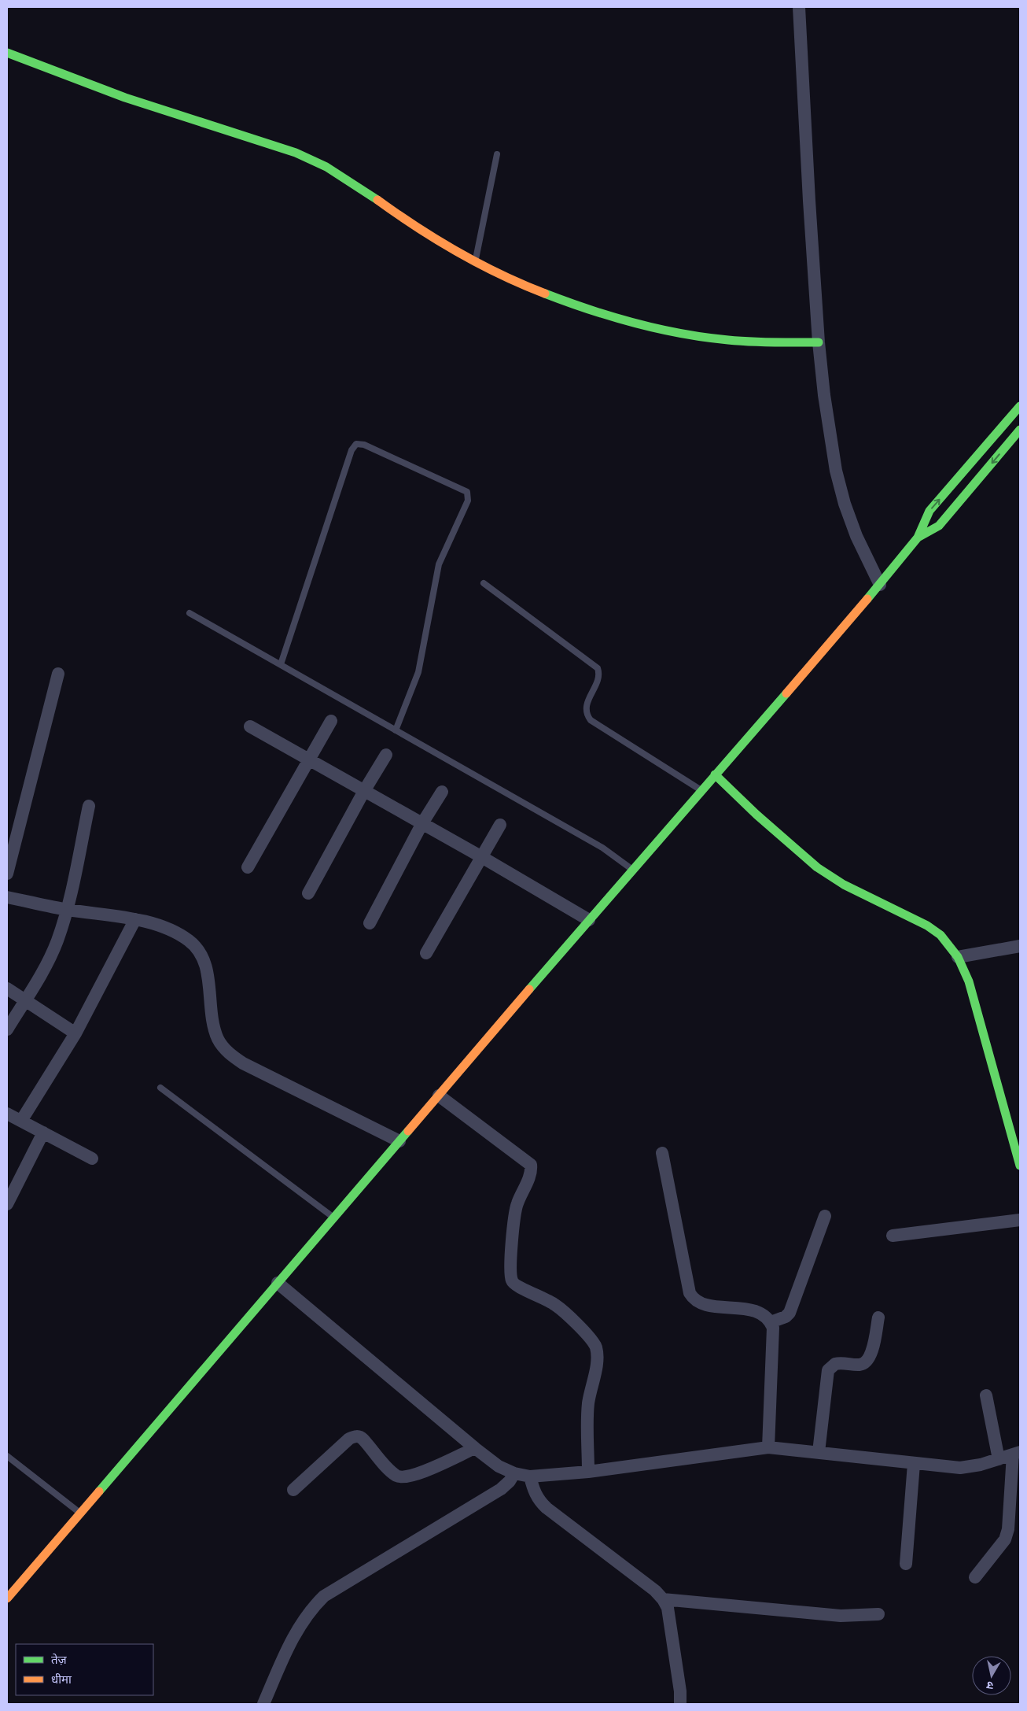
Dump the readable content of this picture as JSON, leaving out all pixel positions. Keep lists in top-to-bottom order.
{
  "legend": ["तेज़", "धीमा"],
  "north": "bottom"
}
